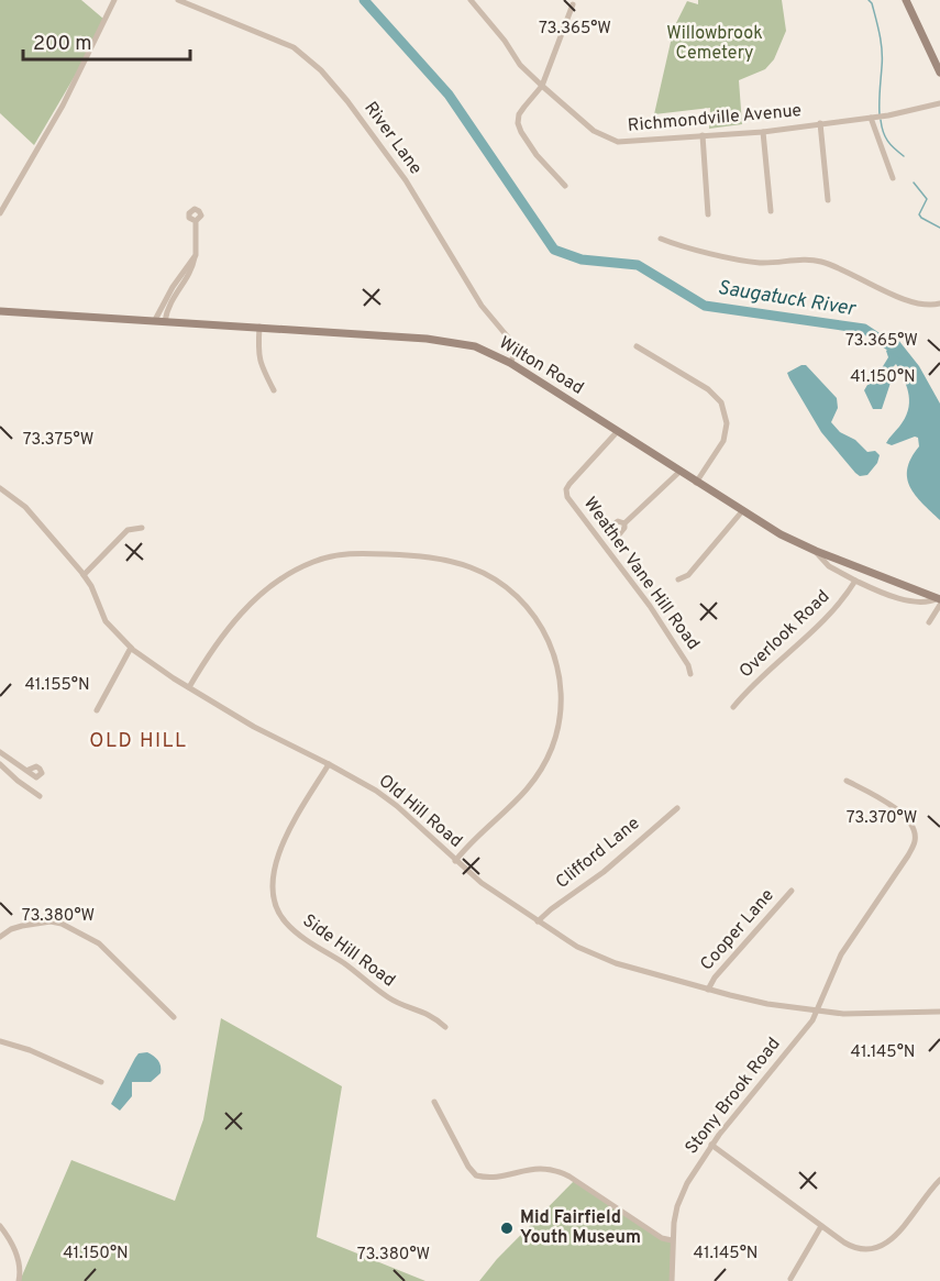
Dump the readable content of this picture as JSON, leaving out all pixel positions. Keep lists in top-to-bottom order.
{
  "streets": {
    "main road": ["Wilton Road"],
    "street": [
      "Richmondville Avenue",
      "River Lane",
      "Weather Vane Hill Road",
      "Overlook Road",
      "Old Hill Road",
      "Clifford Lane",
      "Cooper Lane",
      "Side Hill Road",
      "Stony Brook Road"
    ]
  },
  "crossings": [
    ["River Lane", "Wilton Road"],
    ["Wilton Road", "Weather Vane Hill Road"],
    ["Wilton Road", "Overlook Road"],
    ["Old Hill Road", "Clifford Lane"],
    ["Old Hill Road", "Cooper Lane"],
    ["Old Hill Road", "Side Hill Road"],
    ["Old Hill Road", "Stony Brook Road"]
  ],
  "districts": ["OLD HILL"],
  "water": ["Saugatuck River"],
  "parks": ["Willowbrook Cemetery"],
  "places": ["Mid Fairfield Youth Museum"],
  "scale_bar": "200 m",
  "coordinates": [
    "73.365°W",
    "41.150°N",
    "73.375°W",
    "41.155°N",
    "73.370°W",
    "73.380°W",
    "41.145°N"
  ]
}
